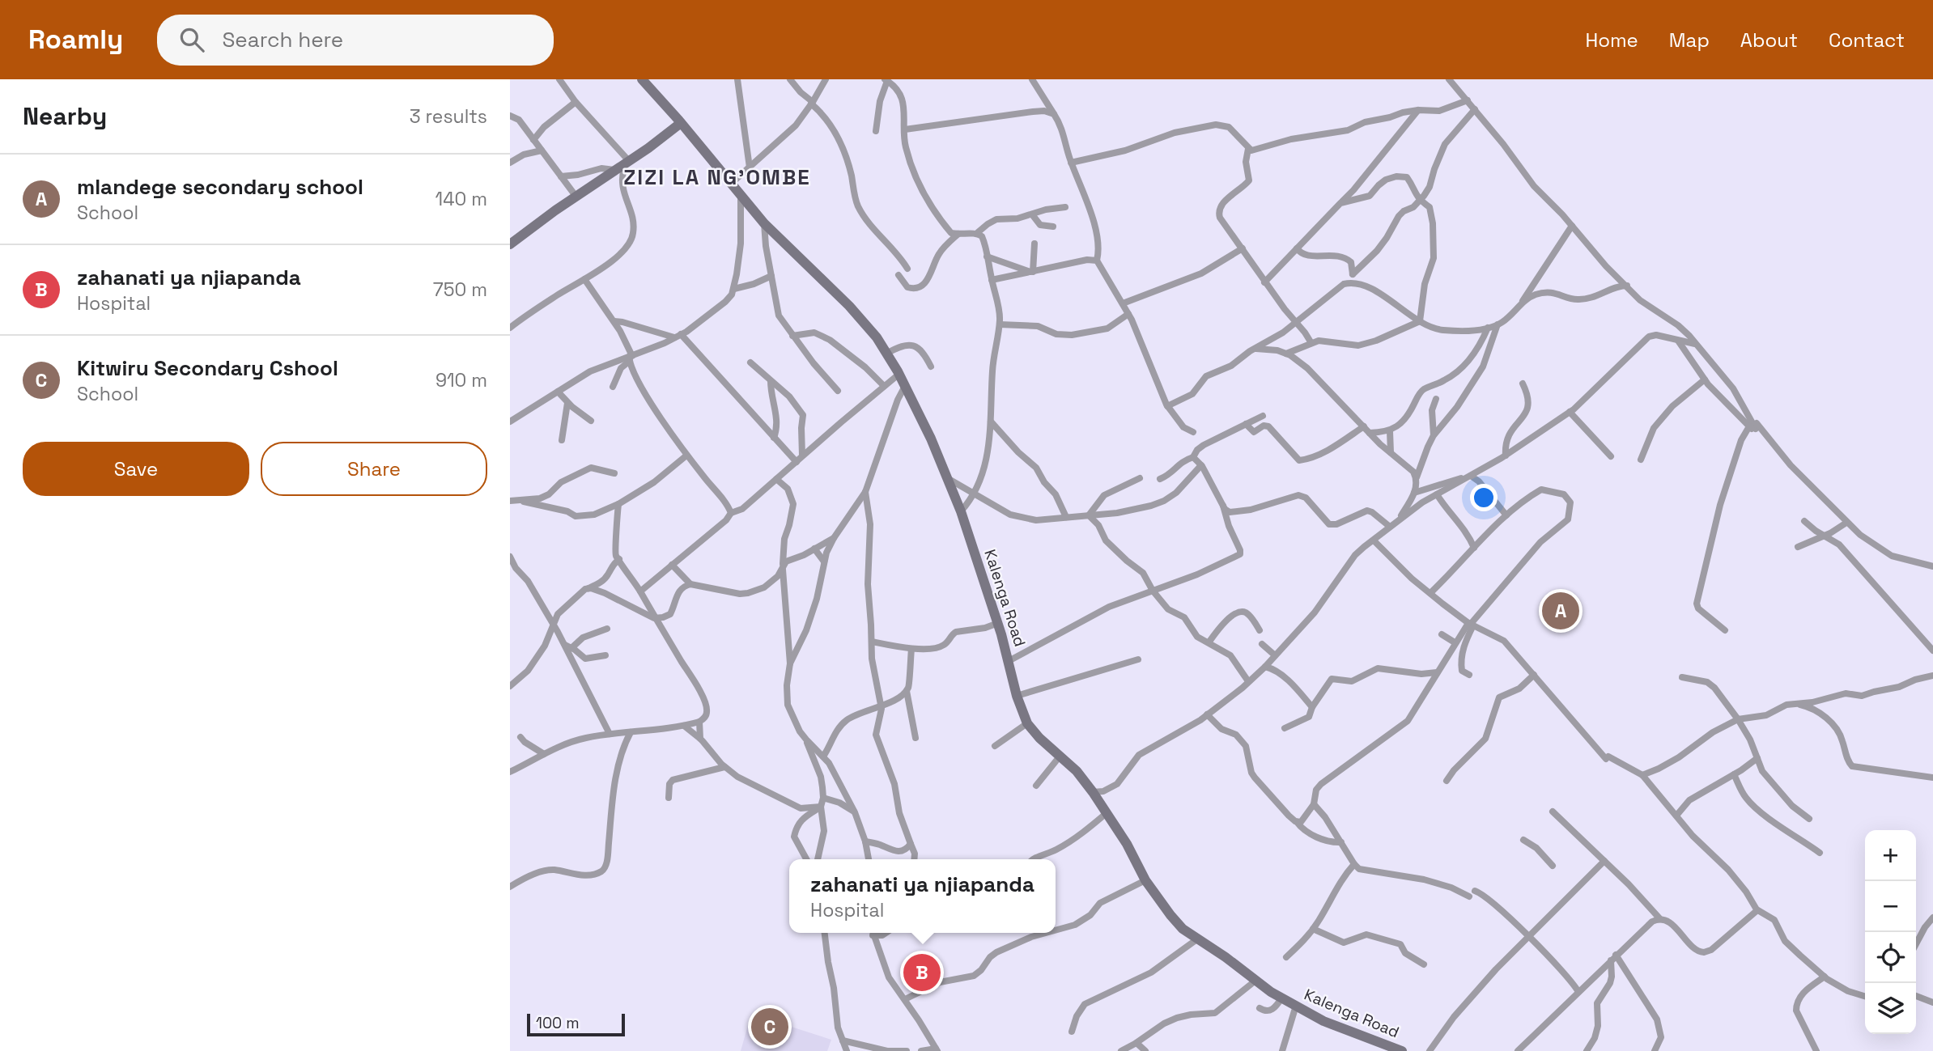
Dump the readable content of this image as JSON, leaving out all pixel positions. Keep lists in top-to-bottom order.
{
  "streets": {
    "main road": ["Kalenga Road"]
  },
  "districts": ["ZIZI LA NG'OMBE"],
  "scale_bar": "100 m",
  "page": {
    "header": "Roamly",
    "search": "Search here",
    "nav": [
      "Home",
      "Map",
      "About",
      "Contact"
    ],
    "heading": ["Nearby", "3 results"],
    "list": [
      {
        "mark": "A",
        "name": "mlandege secondary school",
        "note": "School",
        "value": "140 m"
      },
      {
        "mark": "B",
        "name": "zahanati ya njiapanda",
        "note": "Hospital",
        "value": "750 m"
      },
      {
        "mark": "C",
        "name": "Kitwiru Secondary Cshool",
        "note": "School",
        "value": "910 m"
      }
    ],
    "buttons": ["Save", "Share"],
    "pins": ["A", "B", "C"],
    "map_buttons": ["+", "−"],
    "popup": ["zahanati ya njiapanda", "Hospital"],
    "scale": "100 m"
  }
}
